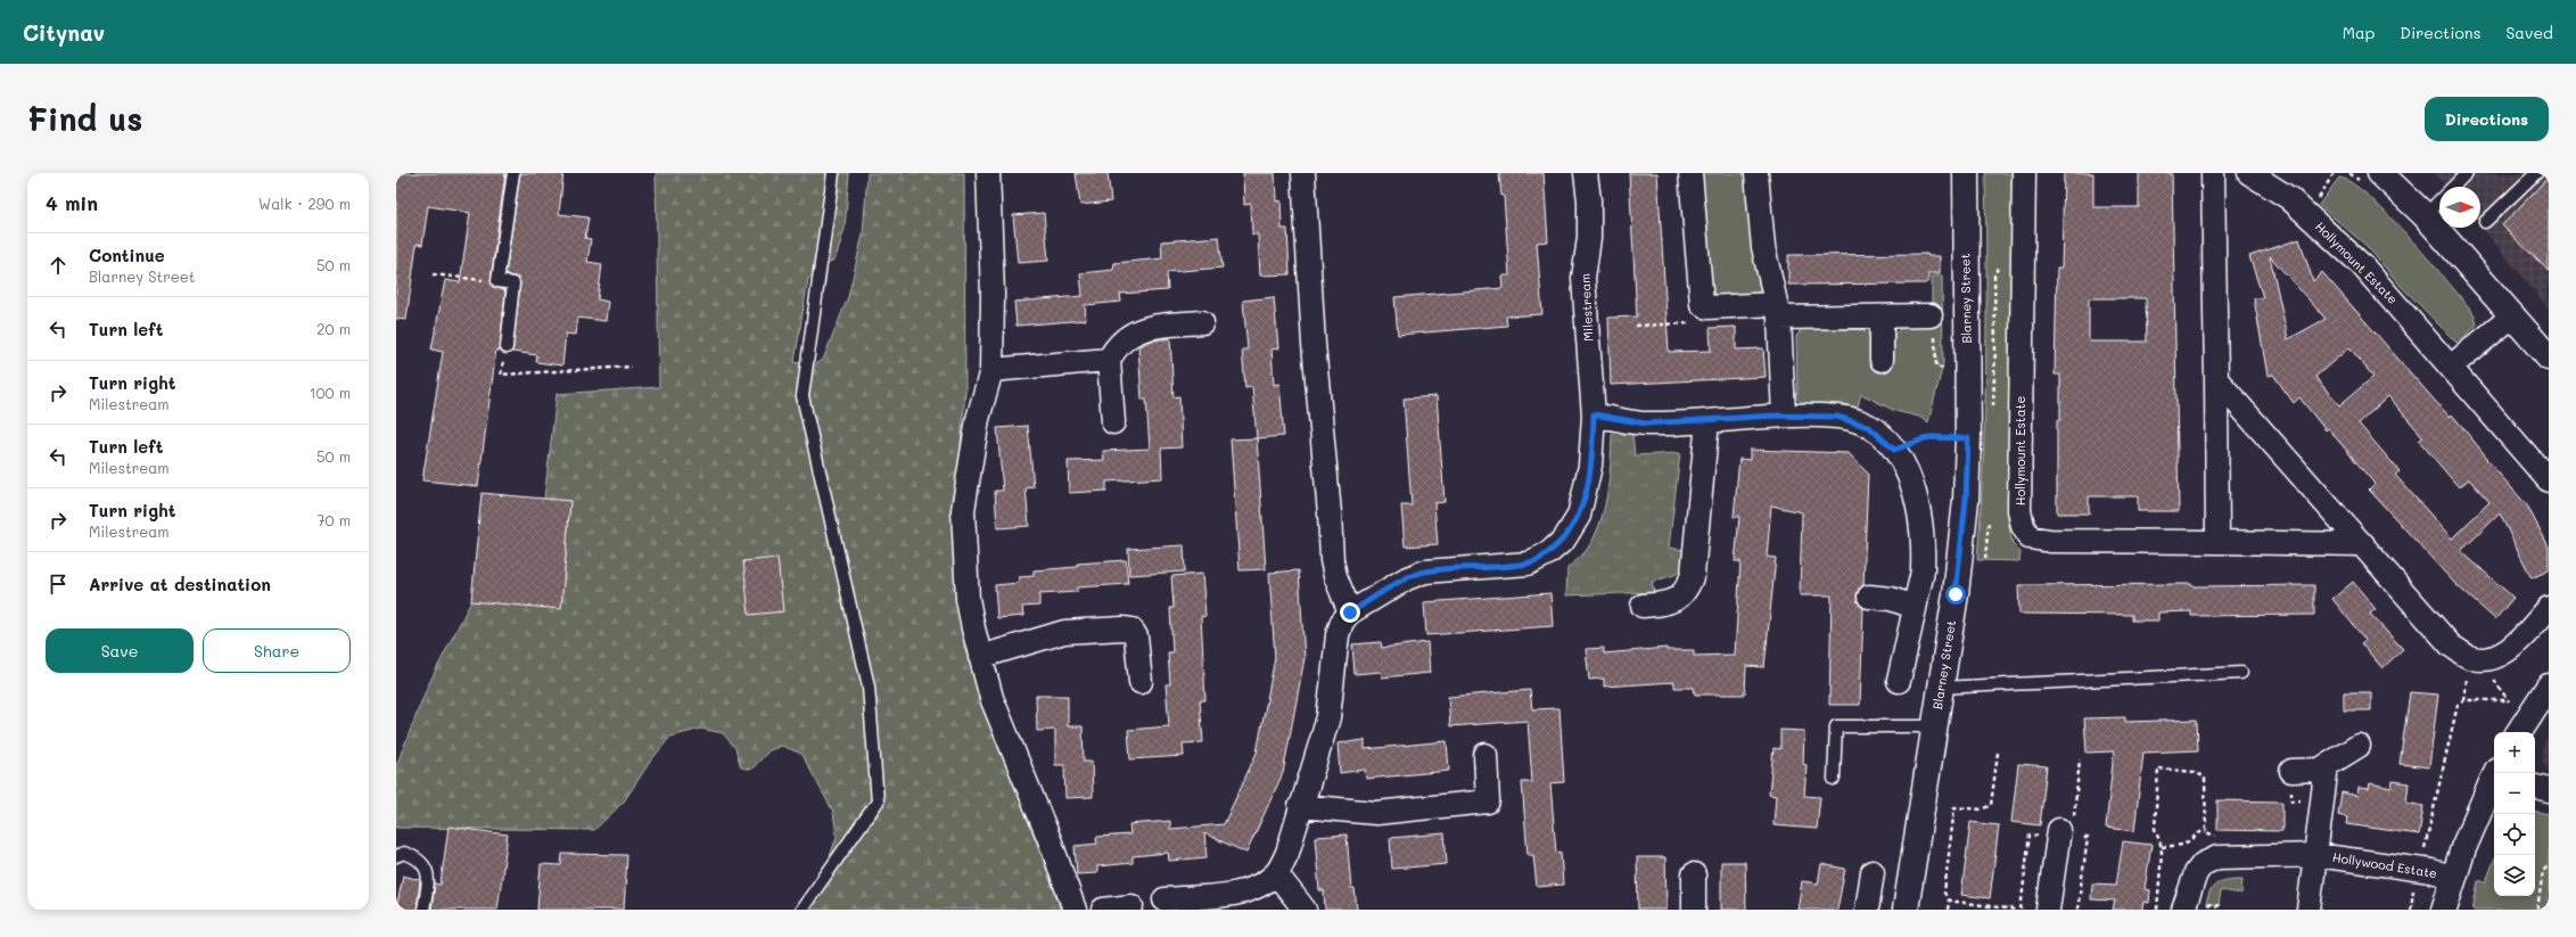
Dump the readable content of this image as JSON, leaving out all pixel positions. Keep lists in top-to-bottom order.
{
  "streets": {
    "street": [
      "Hollymount Estate",
      "Blarney Street",
      "Milestream",
      "Hollywood Estate"
    ]
  },
  "north": "right",
  "page": {
    "header": "Citynav",
    "nav": ["Map", "Directions", "Saved"],
    "buttons": [
      "Directions",
      ["Save", "Share"]
    ],
    "title": "Find us",
    "heading": ["4 min", "Walk · 290 m"],
    "list": [
      ["Continue", "Blarney Street", "50 m"],
      ["Turn left", "20 m"],
      ["Turn right", "Milestream", "100 m"],
      ["Turn left", "Milestream", "50 m"],
      ["Turn right", "Milestream", "70 m"],
      "Arrive at destination"
    ],
    "map_buttons": ["+", "−"]
  }
}
